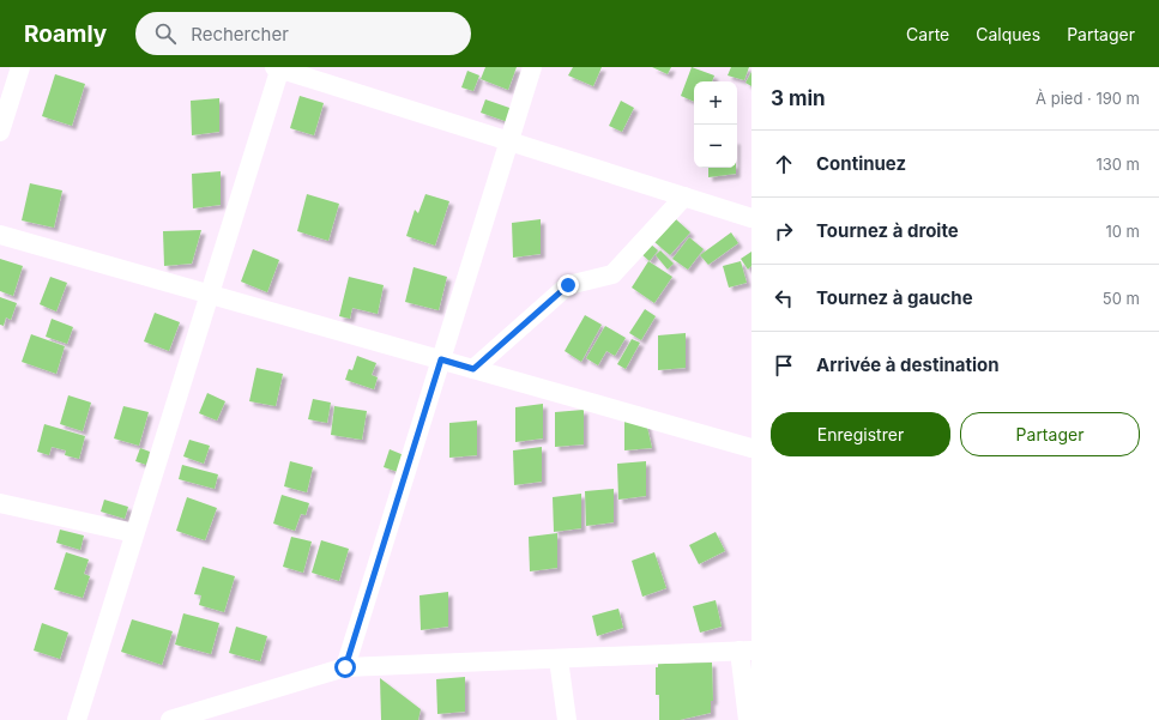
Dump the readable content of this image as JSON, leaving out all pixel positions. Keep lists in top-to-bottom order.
{
  "page": {
    "header": "Roamly",
    "search": "Rechercher",
    "nav": ["Carte", "Calques", "Partager"],
    "heading": ["3 min", "À pied · 190 m"],
    "map_buttons": ["+", "−"],
    "list": [
      ["Continuez", "130 m"],
      ["Tournez à droite", "10 m"],
      ["Tournez à gauche", "50 m"],
      "Arrivée à destination"
    ],
    "buttons": ["Enregistrer", "Partager"]
  }
}
